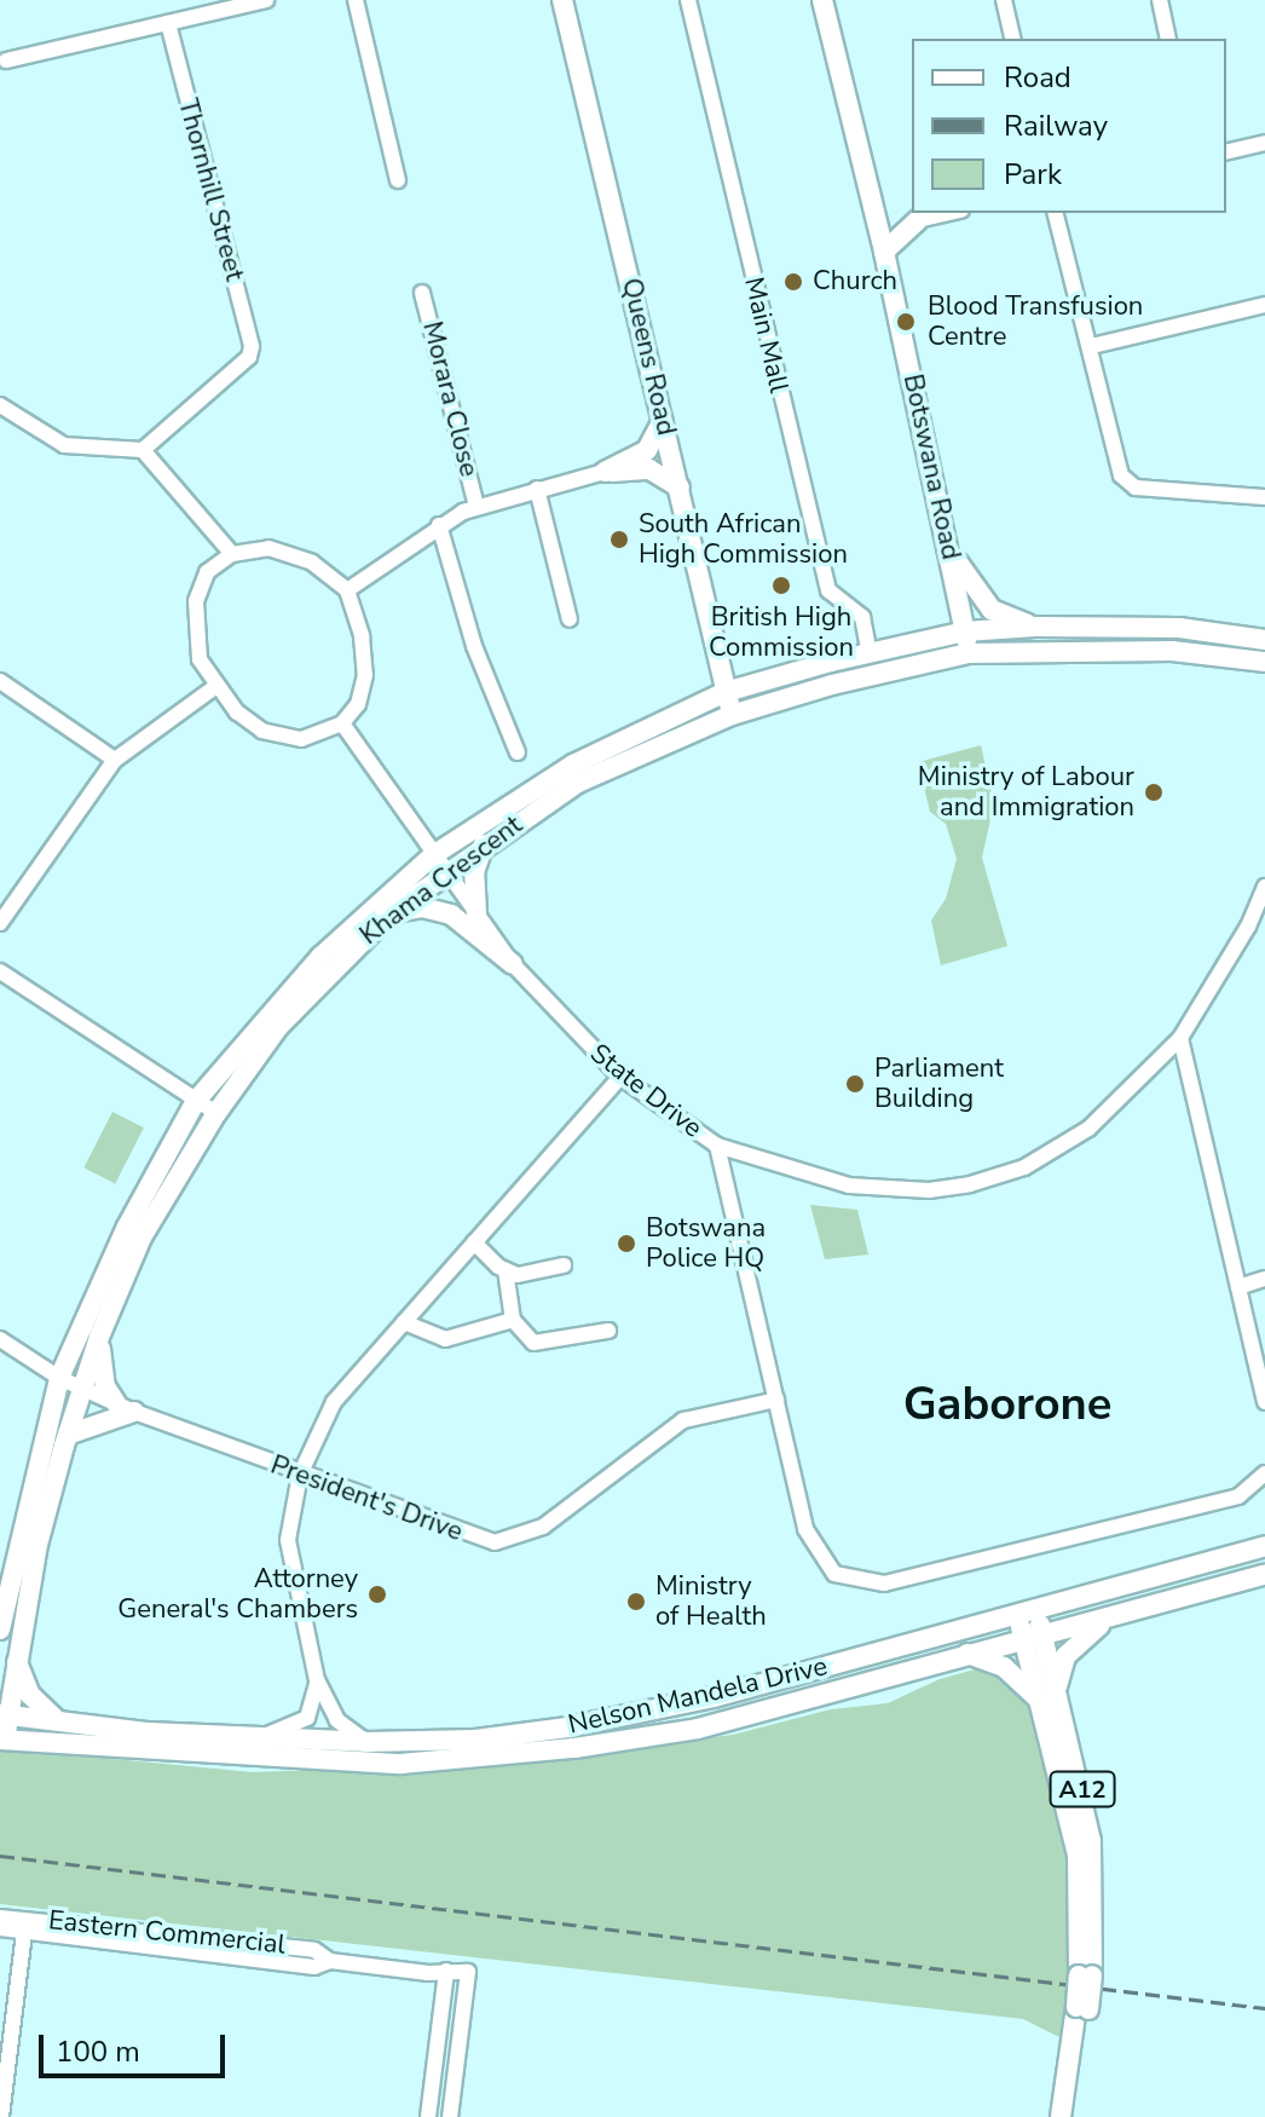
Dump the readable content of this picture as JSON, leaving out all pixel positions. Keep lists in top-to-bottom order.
{
  "streets": {
    "main road": [
      "Queens Road",
      "Botswana Road",
      "Khama Crescent",
      "Nelson Mandela Drive",
      "A12"
    ],
    "street": [
      "Thornhill Street",
      "Main Mall",
      "Morara Close",
      "State Drive",
      "President's Drive",
      "Eastern Commercial"
    ]
  },
  "crossings": [
    ["Main Mall", "Khama Crescent"],
    ["Queens Road", "Khama Crescent"],
    ["Botswana Road", "Khama Crescent"],
    ["Khama Crescent", "State Drive"],
    ["Khama Crescent", "President's Drive"],
    ["Khama Crescent", "Nelson Mandela Drive"],
    ["Nelson Mandela Drive", "A12"]
  ],
  "districts": ["Gaborone"],
  "places": [
    "Church",
    "Blood Transfusion Centre",
    "South African High Commission",
    "British High Commission",
    "Ministry of Labour and Immigration",
    "Parliament Building",
    "Botswana Police HQ",
    "Attorney General's Chambers",
    "Ministry of Health"
  ],
  "legend": ["Road", "Railway", "Park"],
  "scale_bar": "100 m"
}
